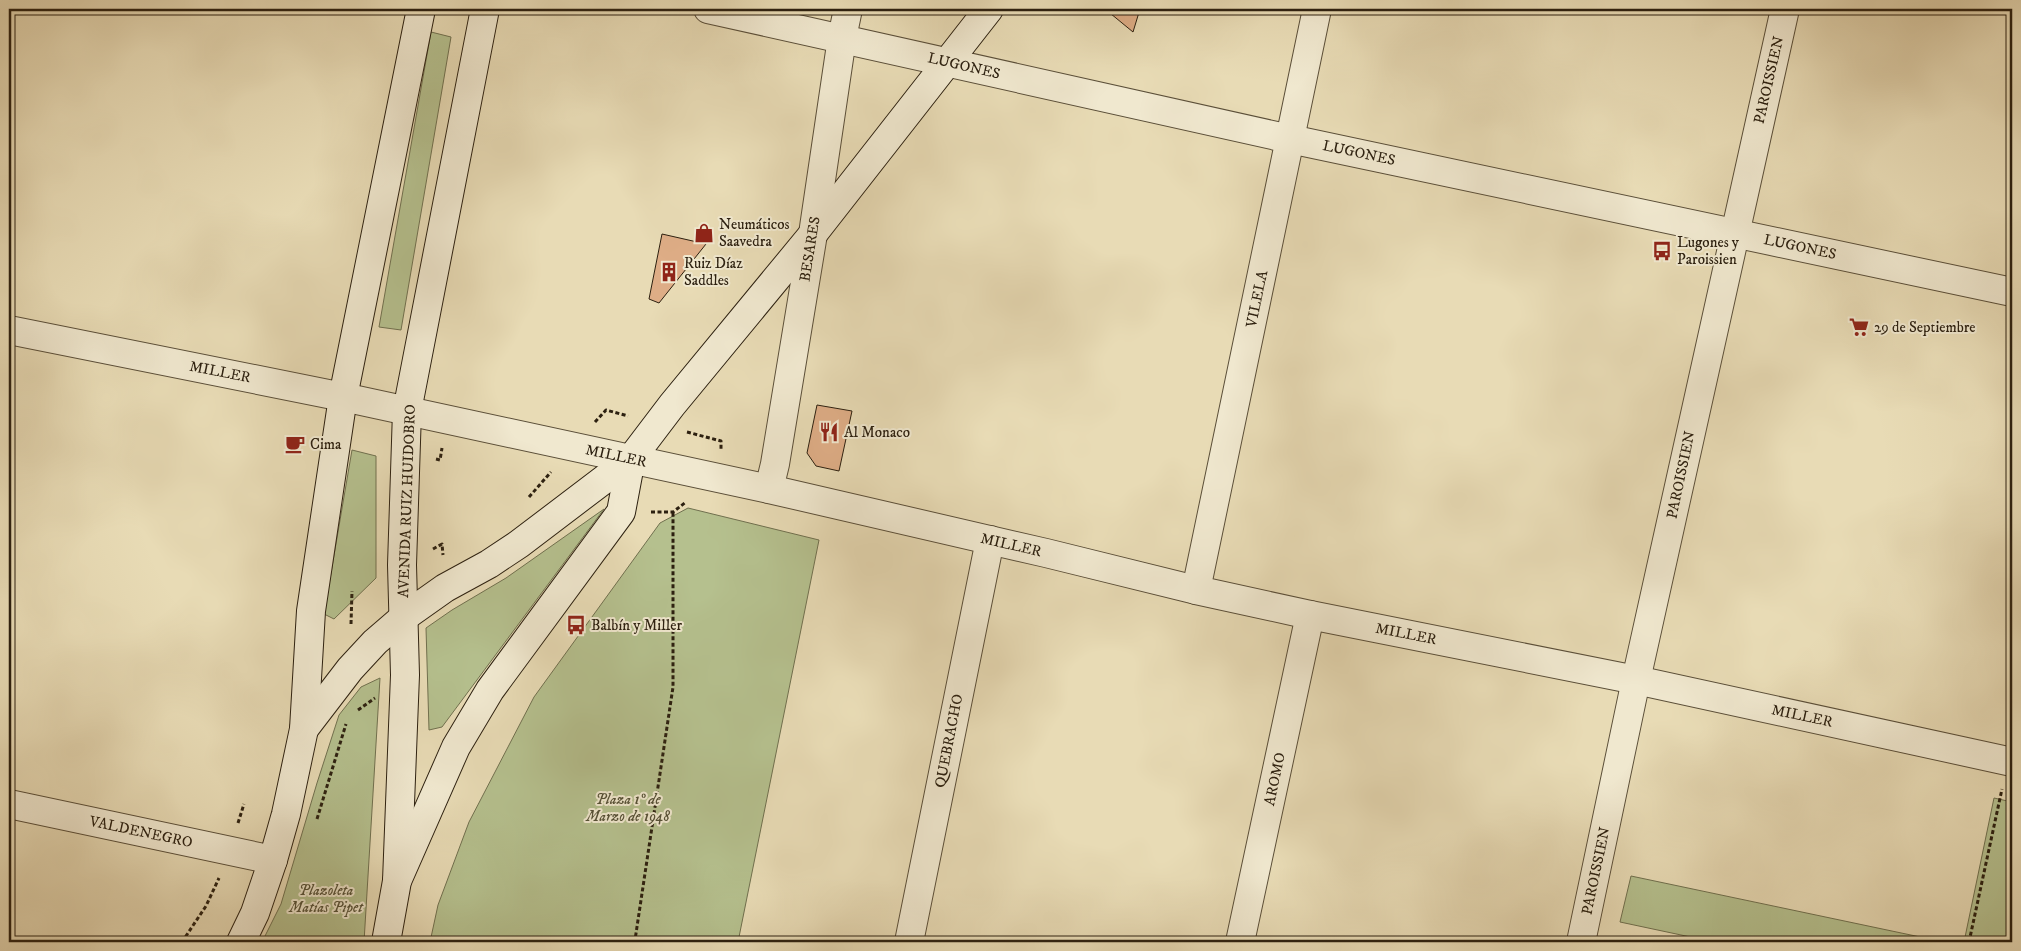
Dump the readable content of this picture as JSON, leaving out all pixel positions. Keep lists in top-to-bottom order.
{
  "streets": {
    "street": [
      "LUGONES",
      "PAROISSIEN",
      "BESARES",
      "VILELA",
      "MILLER",
      "AVENIDA RUIZ HUIDOBRO",
      "QUEBRACHO",
      "AROMO",
      "VALDENEGRO"
    ]
  },
  "crossings": [
    ["LUGONES", "PAROISSIEN"],
    ["LUGONES", "BESARES"],
    ["LUGONES", "VILELA"],
    ["PAROISSIEN", "MILLER"],
    ["BESARES", "MILLER"],
    ["VILELA", "MILLER"],
    ["MILLER", "AVENIDA RUIZ HUIDOBRO"],
    ["MILLER", "QUEBRACHO"],
    ["MILLER", "AROMO"]
  ],
  "parks": ["Plaza 1º de Marzo de 1948", "Plazoleta Matías Pipet"],
  "places": {
    "shop": ["Neumáticos Saavedra"],
    "bus stop": ["Lugones y Paroissien", "Balbín y Miller"],
    "building": ["Ruiz Díaz Saddles"],
    "supermarket": ["29 de Septiembre"],
    "restaurant": ["Al Monaco"],
    "cafe": ["Cima"]
  }
}
